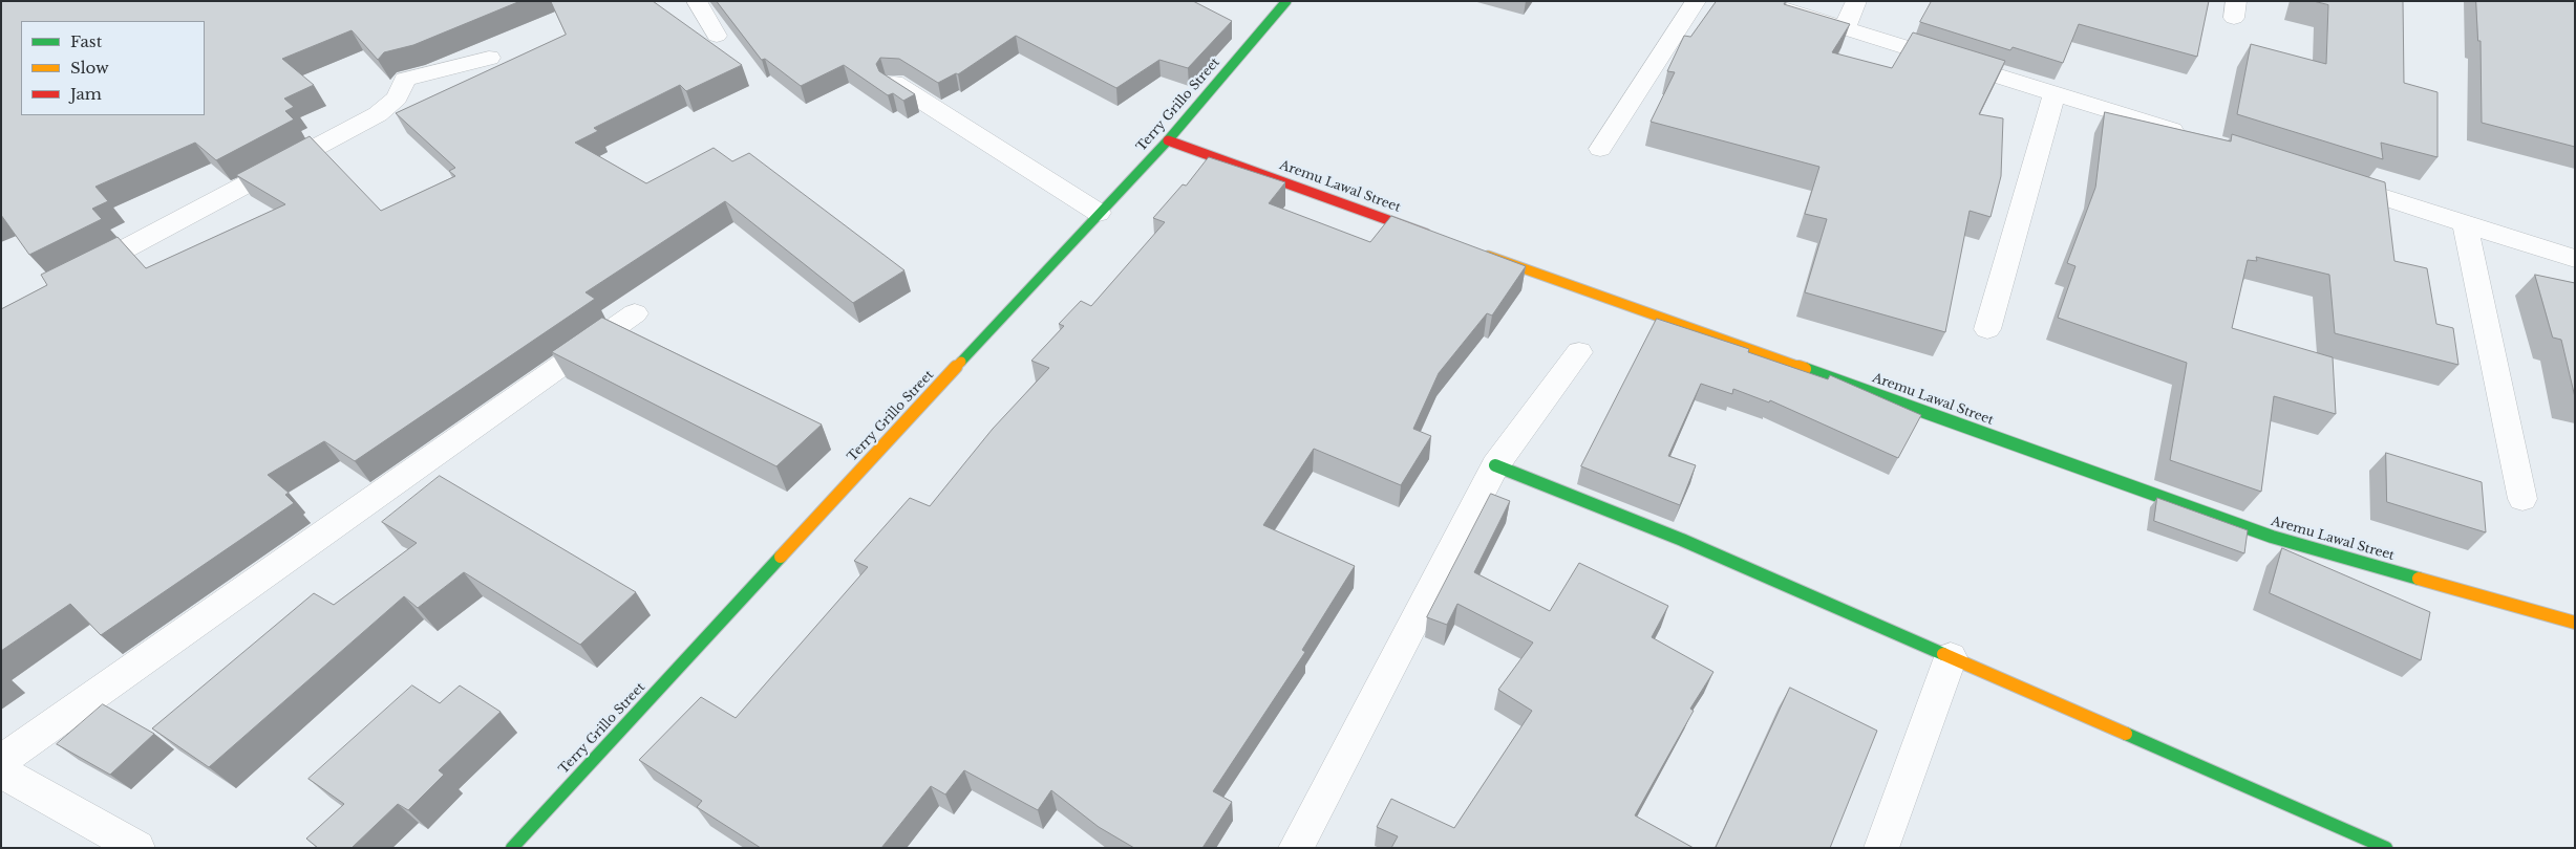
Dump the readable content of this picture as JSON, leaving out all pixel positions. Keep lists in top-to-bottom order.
{
  "streets": {
    "street": ["Terry Grillo Street", "Aremu Lawal Street"]
  },
  "crossings": [
    ["Terry Grillo Street", "Aremu Lawal Street"]
  ],
  "legend": ["Fast", "Slow", "Jam"]
}
